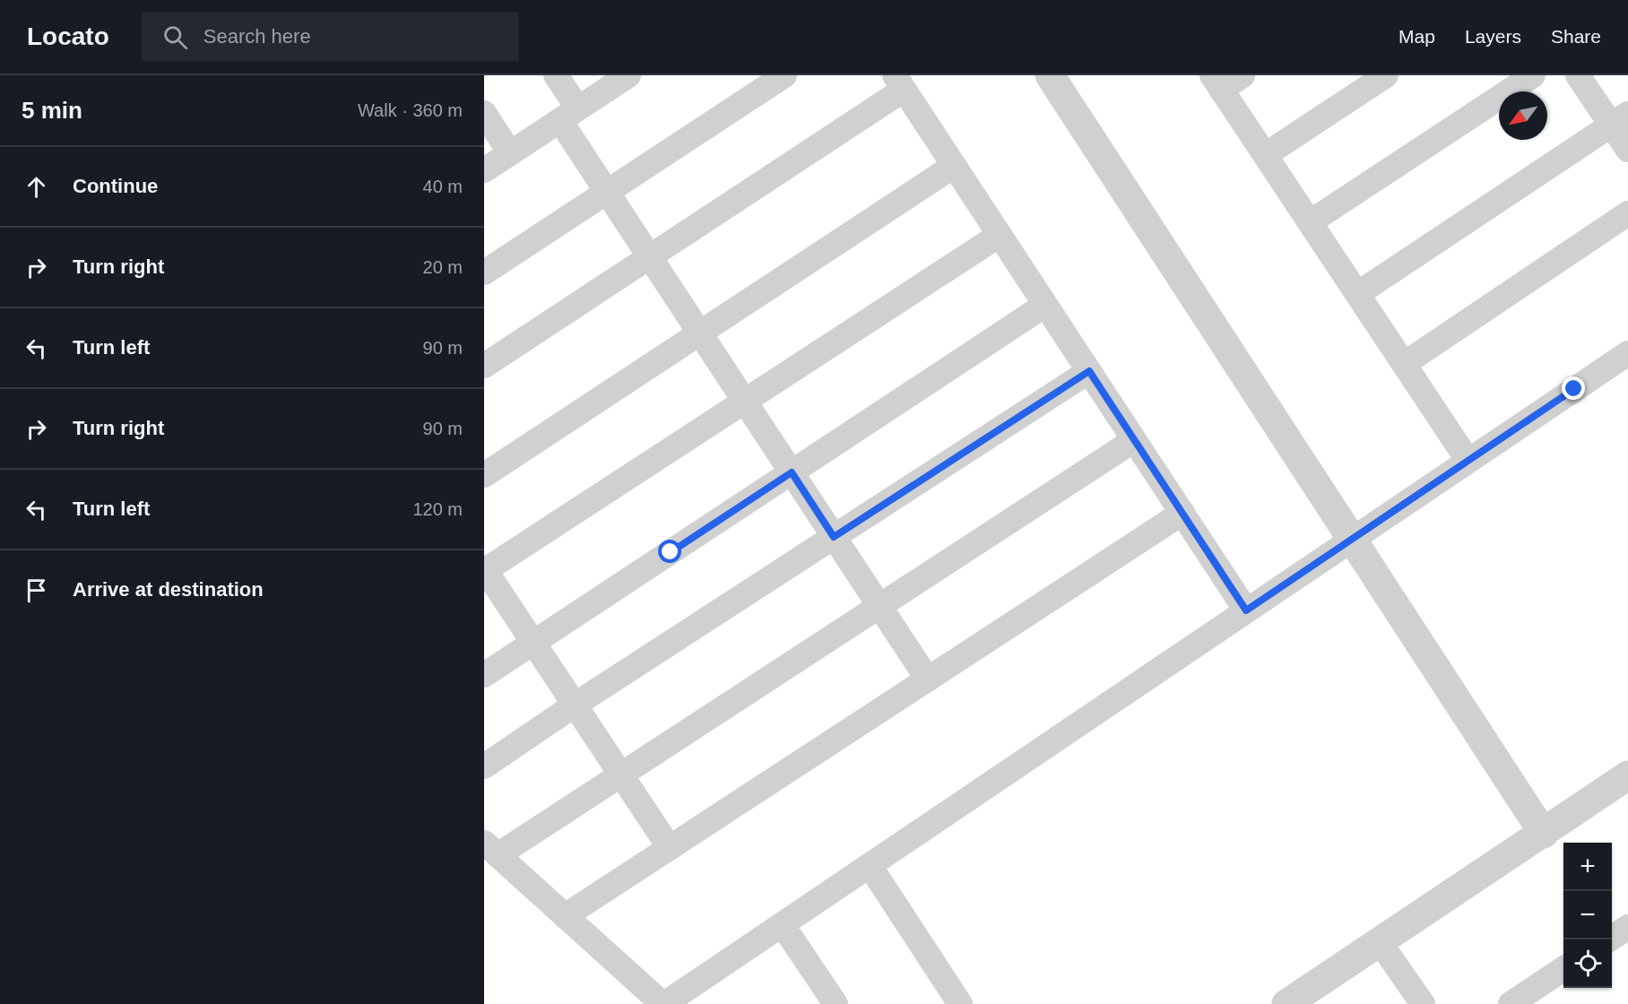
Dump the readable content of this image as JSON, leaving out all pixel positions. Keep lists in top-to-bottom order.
{
  "north": "bottom left",
  "page": {
    "header": "Locato",
    "search": "Search here",
    "nav": ["Map", "Layers", "Share"],
    "heading": ["5 min", "Walk · 360 m"],
    "list": [
      ["Continue", "40 m"],
      ["Turn right", "20 m"],
      ["Turn left", "90 m"],
      ["Turn right", "90 m"],
      ["Turn left", "120 m"],
      "Arrive at destination"
    ],
    "map_buttons": ["+", "−"]
  }
}
